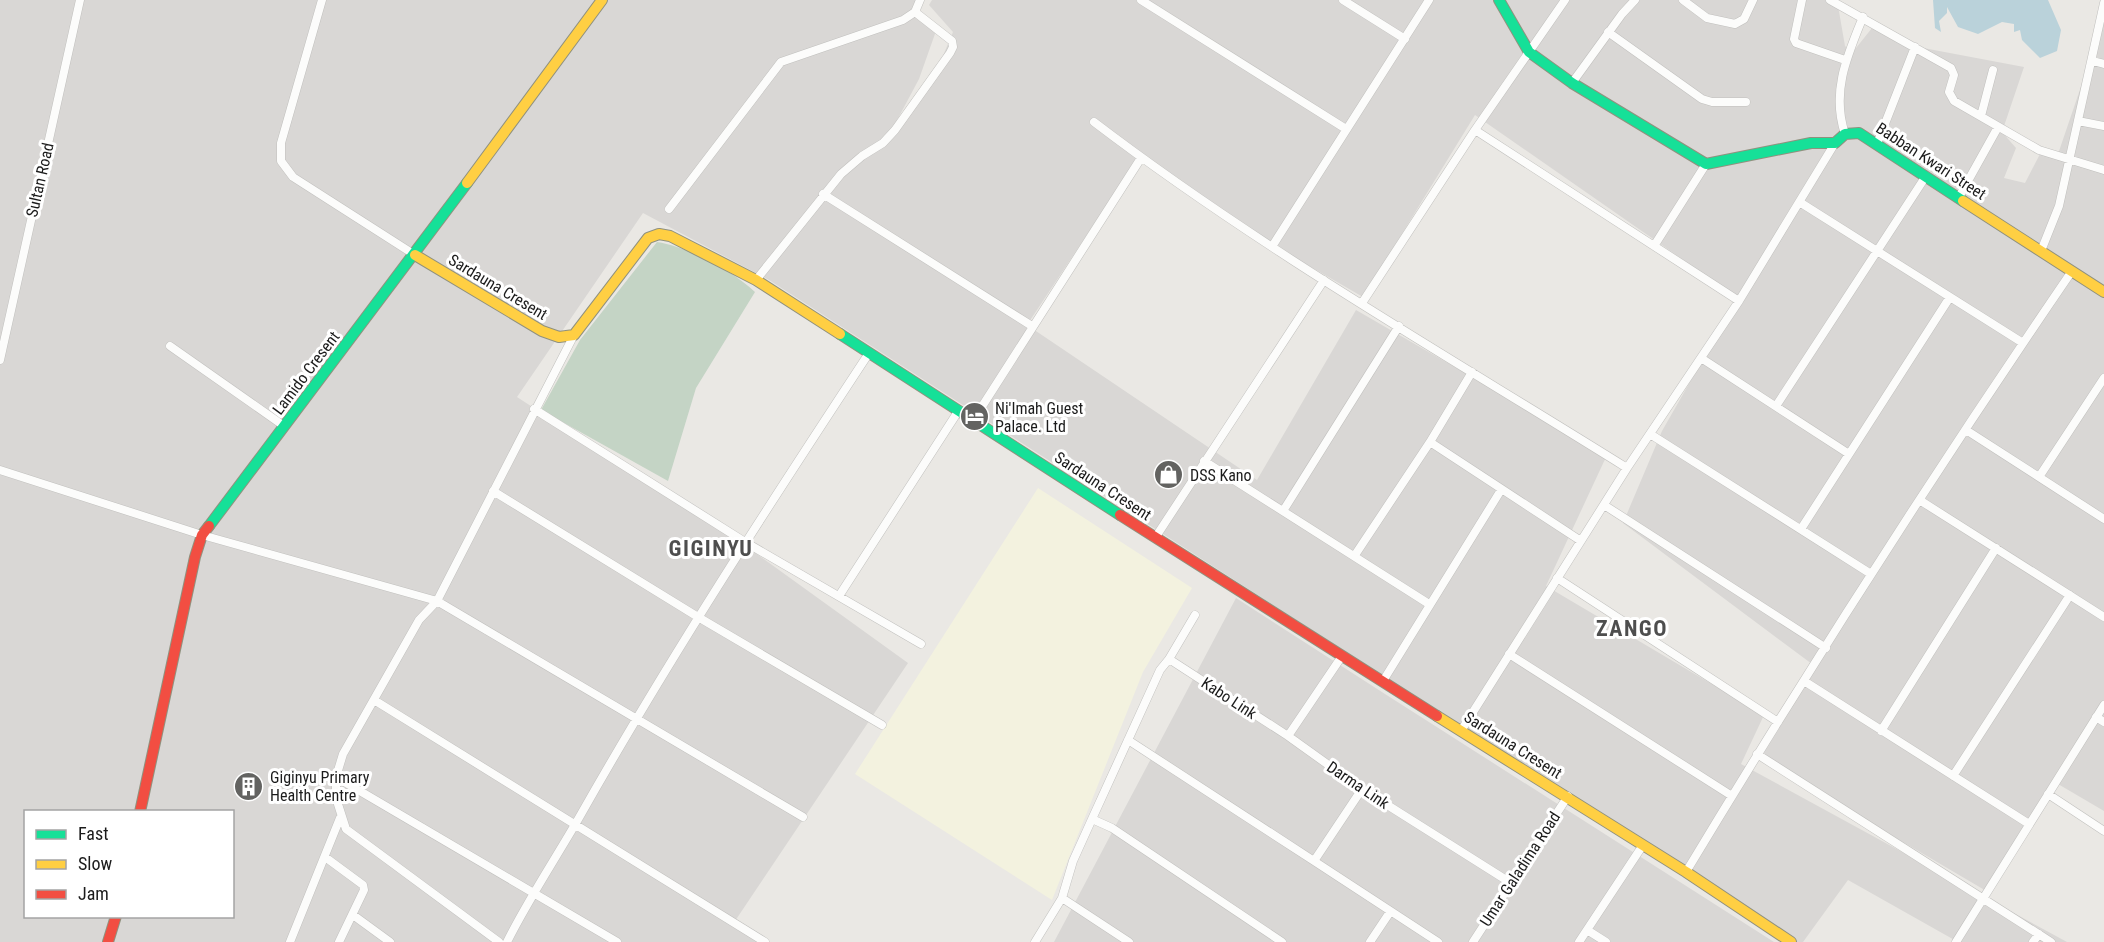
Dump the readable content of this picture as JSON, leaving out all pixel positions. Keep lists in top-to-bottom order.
{
  "streets": {
    "street": [
      "Babban Kwari Street",
      "Sultan Road",
      "Sardauna Cresent",
      "Lamido Cresent",
      "Kabo Link",
      "Darma Link",
      "Umar Galadima Road"
    ]
  },
  "crossings": [
    ["Sardauna Cresent", "Lamido Cresent"],
    ["Sardauna Cresent", "Umar Galadima Road"],
    ["Kabo Link", "Darma Link"],
    ["Darma Link", "Umar Galadima Road"]
  ],
  "districts": ["GIGINYU", "ZANGO"],
  "places": {
    "hotel": ["Ni'Imah Guest Palace. Ltd"],
    "shop": ["DSS Kano"],
    "building": ["Giginyu Primary Health Centre"]
  },
  "legend": ["Fast", "Slow", "Jam"]
}
